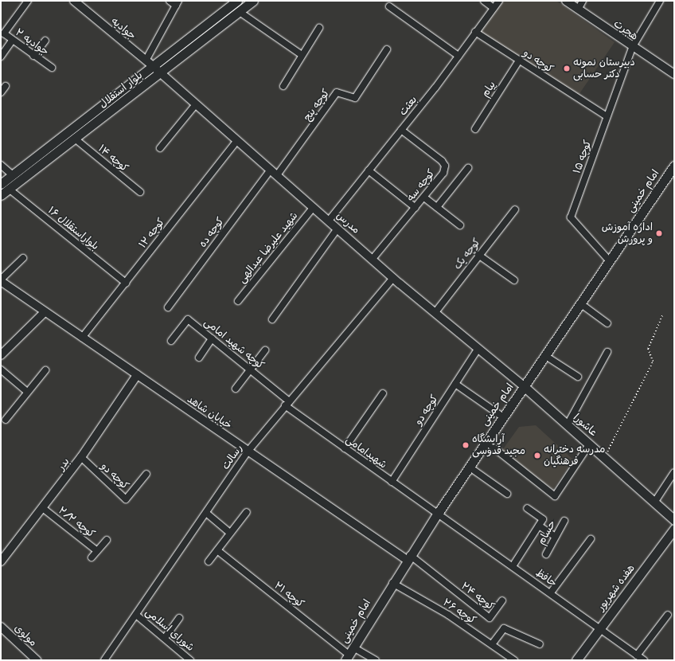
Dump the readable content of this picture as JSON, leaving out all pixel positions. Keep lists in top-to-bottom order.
{
  "streets": {
    "main road": [
      "بلوار استقلال",
      "امام خمینی",
      "عاشورا",
      "هفده شهریور"
    ],
    "street": [
      "جوادیه",
      "هجرت",
      "جوادیه ۲",
      "کوچه دو",
      "پیام",
      "کوچه پنج",
      "بعثت",
      "کوچه ۱۵",
      "کوچه ۱۴",
      "کوچه سه",
      "مدرس",
      "بلواراستقلال ۱۶",
      "کوچه ده",
      "کوچه ۱۲",
      "شهید علیرضا عبدالهی",
      "کوچه یک",
      "کوچه شهید امامی",
      "خیابان شاهد",
      "شهیدامامی",
      "رسالت",
      "بدر",
      "کوچه ۲/۲",
      "حسام",
      "حافظ",
      "کوچه ۲۱",
      "کوچه ۲۴",
      "کوچه ۲۶",
      "شورای اسلامی",
      "مولوی"
    ]
  },
  "crossings": [
    ["جوادیه", "بلوار استقلال"],
    ["جوادیه", "مدرس"],
    ["هجرت", "کوچه ۱۵"],
    ["کوچه دو", "پیام"],
    ["کوچه دو", "بعثت"],
    ["کوچه دو", "کوچه ۱۵"],
    ["کوچه دو", "مدرس"],
    ["کوچه دو", "شهیدامامی"],
    ["کوچه دو", "بدر"],
    ["بلوار استقلال", "کوچه ۱۴"],
    ["بلوار استقلال", "مدرس"],
    ["بلوار استقلال", "بلواراستقلال ۱۶"],
    ["کوچه پنج", "مدرس"],
    ["بعثت", "کوچه سه"],
    ["بعثت", "مدرس"],
    ["کوچه ۱۵", "امام خمینی"],
    ["کوچه سه", "مدرس"],
    ["امام خمینی", "مدرس"],
    ["امام خمینی", "خیابان شاهد"],
    ["امام خمینی", "عاشورا"],
    ["امام خمینی", "شهیدامامی"],
    ["امام خمینی", "حافظ"],
    ["امام خمینی", "کوچه ۲۱"],
    ["امام خمینی", "کوچه ۲۴"],
    ["امام خمینی", "کوچه ۲۶"],
    ["مدرس", "کوچه ده"],
    ["مدرس", "کوچه ۱۲"],
    ["مدرس", "شهید علیرضا عبدالهی"],
    ["مدرس", "کوچه یک"],
    ["مدرس", "عاشورا"],
    ["مدرس", "رسالت"],
    ["بلواراستقلال ۱۶", "کوچه ۱۲"],
    ["کوچه ۱۲", "خیابان شاهد"],
    ["کوچه شهید امامی", "شهیدامامی"],
    ["کوچه شهید امامی", "رسالت"],
    ["خیابان شاهد", "رسالت"],
    ["خیابان شاهد", "بدر"],
    ["خیابان شاهد", "کوچه ۲۴"],
    ["شهیدامامی", "رسالت"],
    ["شهیدامامی", "حافظ"],
    ["رسالت", "شورای اسلامی"],
    ["بدر", "کوچه ۲/۲"],
    ["حافظ", "هفده شهریور"]
  ],
  "places": [
    "دبیرستان نمونه دکتر حسابی",
    "اداره آموزش و پرورش",
    "آرایشگاه مجید قدوسی",
    "مدرسه دخترانه فرهنگیان"
  ]
}
